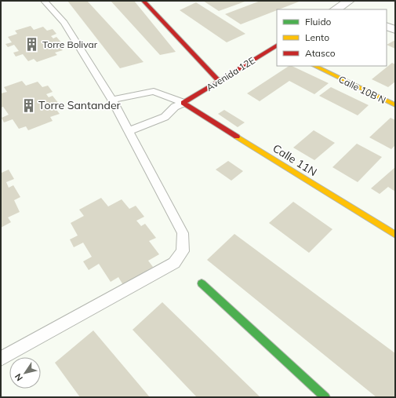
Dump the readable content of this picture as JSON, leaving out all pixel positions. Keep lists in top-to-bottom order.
{
  "streets": {
    "street": ["Avenida 12E", "Calle 10B N", "Calle 11N"]
  },
  "crossings": [
    ["Avenida 12E", "Calle 11N"]
  ],
  "places": {
    "building": ["Torre Bolivar", "Torre Santander"]
  },
  "legend": ["Fluido", "Lento", "Atasco"],
  "north": "bottom left"
}
